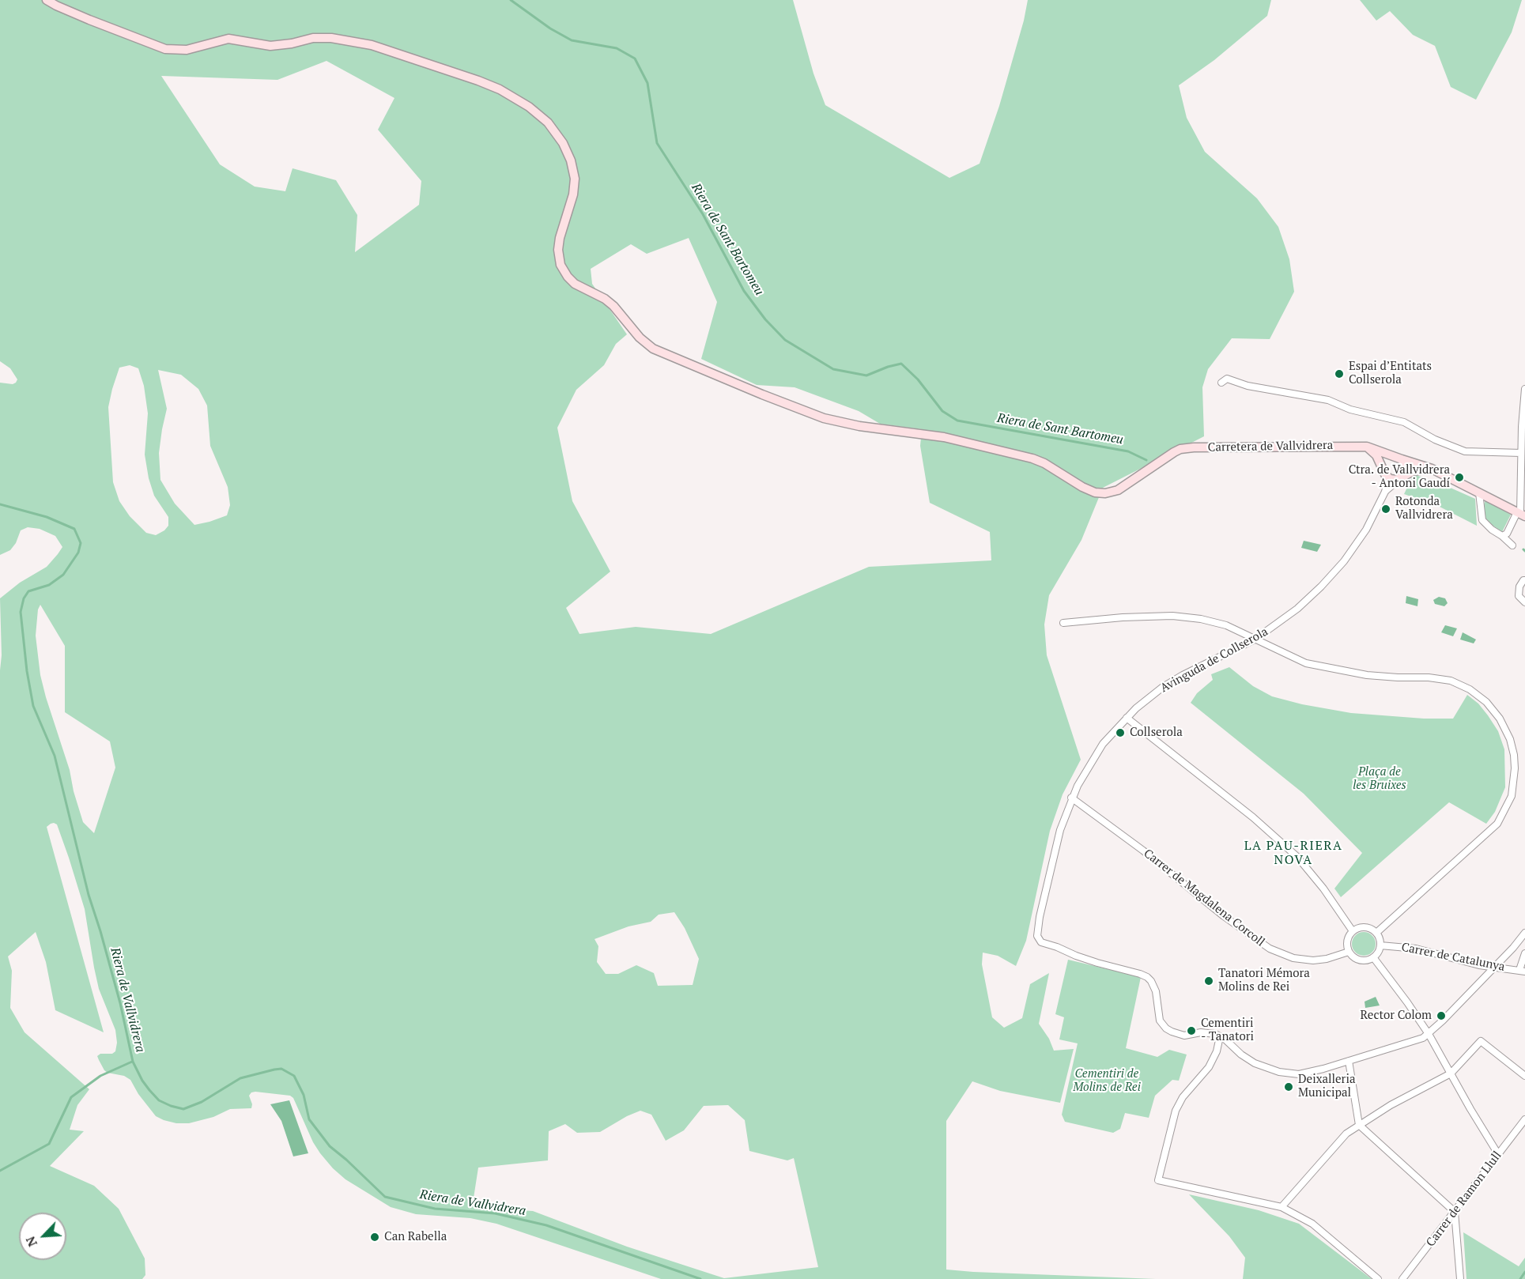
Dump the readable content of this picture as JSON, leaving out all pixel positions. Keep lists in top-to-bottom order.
{
  "streets": {
    "main road": ["Carretera de Vallvidrera"],
    "street": [
      "Avinguda de Collserola",
      "Carrer de Magdalena Corcoll",
      "Carrer de Catalunya",
      "Carrer de Ramon Llull"
    ]
  },
  "crossings": [
    ["Avinguda de Collserola", "Carrer de Magdalena Corcoll"],
    ["Carrer de Magdalena Corcoll", "Carrer de Catalunya"]
  ],
  "districts": ["LA PAU-RIERA NOVA"],
  "water": ["Riera de Sant Bartomeu", "Riera de Vallvidrera"],
  "parks": ["Plaça de les Bruixes", "Cementiri de Molins de Rei"],
  "places": [
    "Espai d’Entitats Collserola",
    "Ctra. de Vallvidrera - Antoni Gaudí",
    "Rotonda Vallvidrera",
    "Collserola",
    "Tanatori Mémora Molins de Rei",
    "Rector Colom",
    "Cementiri - Tanatori",
    "Deixalleria Municipal",
    "Can Rabella"
  ],
  "north": "bottom left"
}
